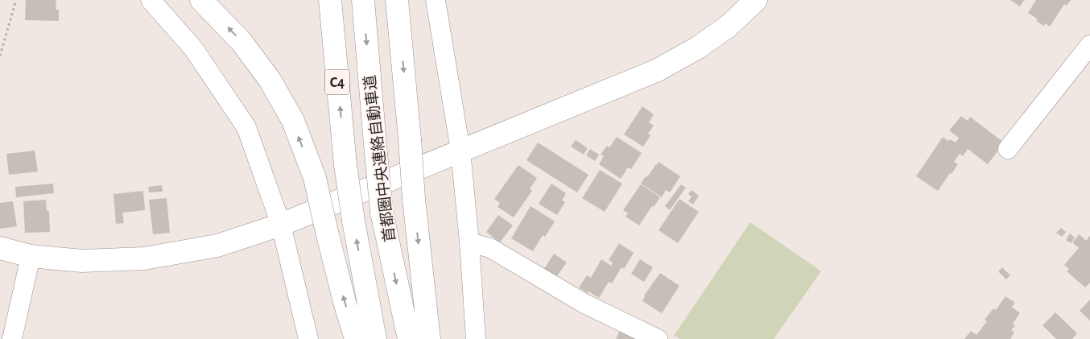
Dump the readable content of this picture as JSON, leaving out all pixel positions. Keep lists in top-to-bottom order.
{
  "streets": {
    "main road": ["C4", "首都圏中央連絡自動車道"]
  }
}
